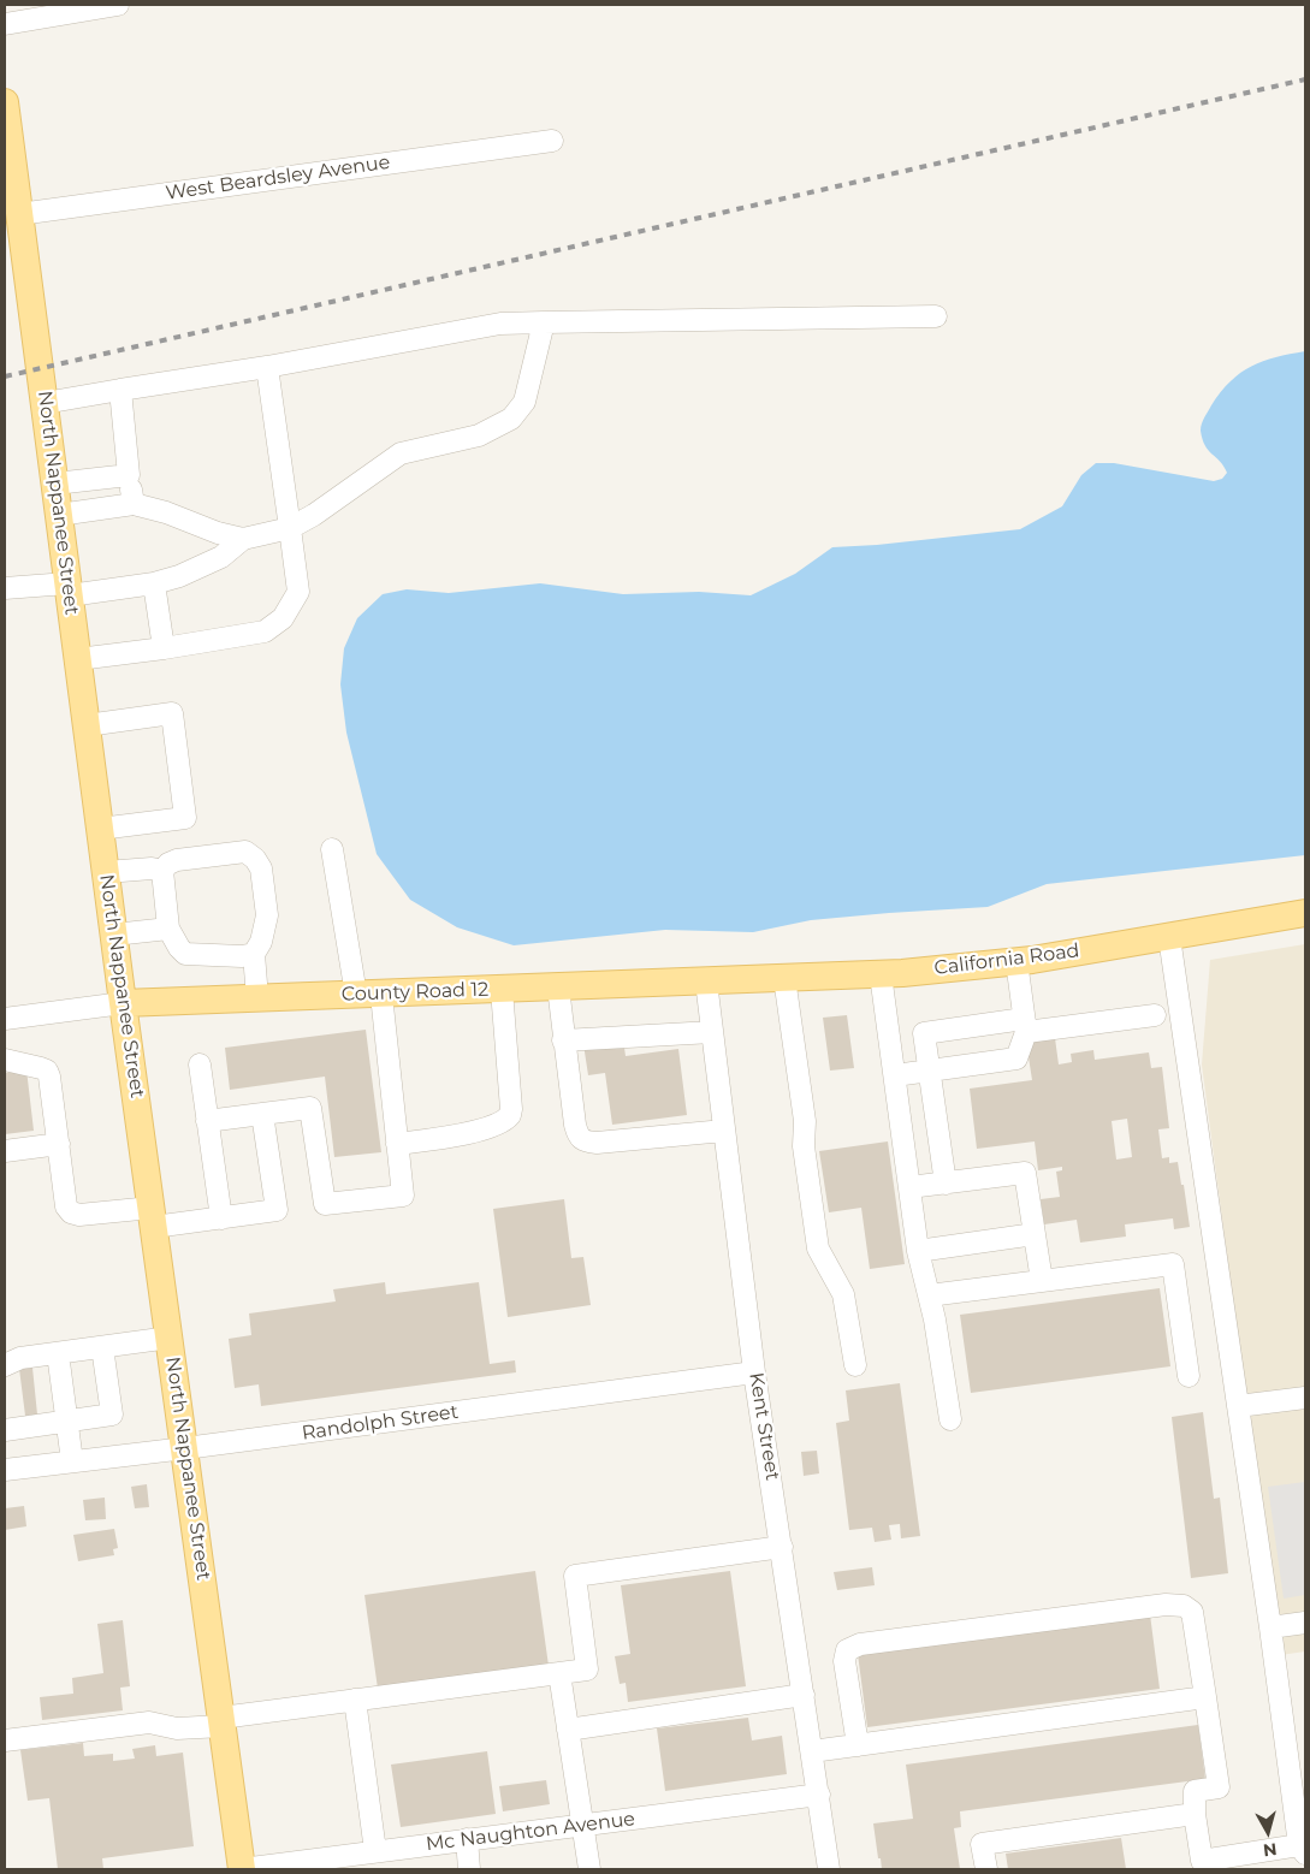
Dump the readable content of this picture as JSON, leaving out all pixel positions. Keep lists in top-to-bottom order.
{
  "streets": {
    "main road": ["North Nappanee Street", "California Road", "County Road 12"],
    "street": [
      "West Beardsley Avenue",
      "Randolph Street",
      "Kent Street",
      "Mc Naughton Avenue"
    ]
  },
  "crossings": [
    ["West Beardsley Avenue", "North Nappanee Street"],
    ["North Nappanee Street", "County Road 12"],
    ["North Nappanee Street", "Randolph Street"],
    ["North Nappanee Street", "Mc Naughton Avenue"],
    ["California Road", "County Road 12"],
    ["California Road", "Kent Street"],
    ["County Road 12", "Kent Street"],
    ["Randolph Street", "Kent Street"],
    ["Kent Street", "Mc Naughton Avenue"]
  ],
  "north": "bottom"
}
